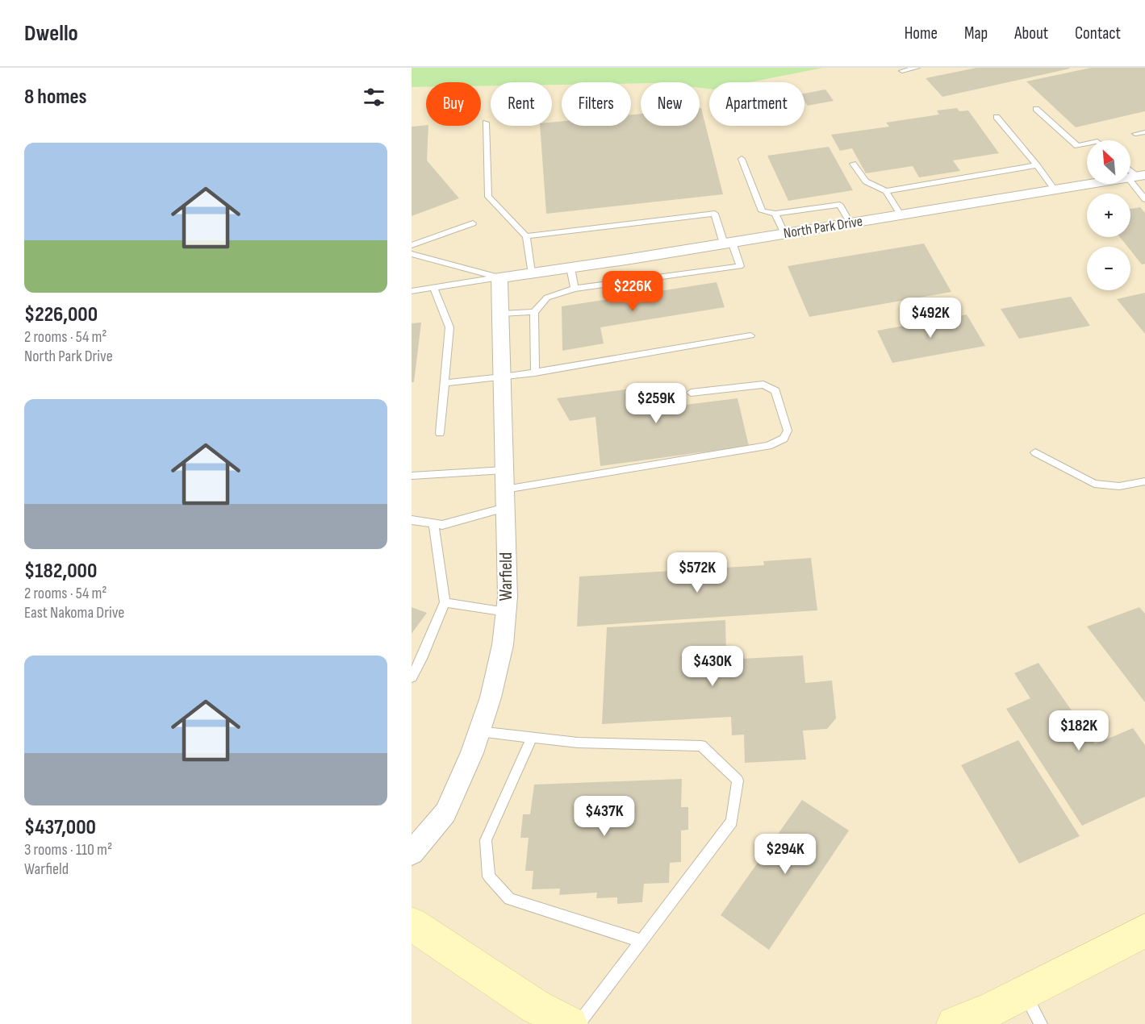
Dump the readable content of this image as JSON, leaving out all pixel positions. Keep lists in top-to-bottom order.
{
  "streets": {
    "street": ["North Park Drive", "Warfield"]
  },
  "crossings": [
    ["North Park Drive", "Warfield"]
  ],
  "north": "top left",
  "page": {
    "header": "Dwello",
    "nav": [
      "Home",
      "Map",
      "About",
      "Contact"
    ],
    "heading": "8 homes",
    "chip": [
      "Buy",
      "Rent",
      "Filters",
      "New",
      "Apartment"
    ],
    "list": [
      {
        "name": "$226,000",
        "note": "2 rooms · 54 m² · North Park Drive"
      },
      {
        "name": "$182,000",
        "note": "2 rooms · 54 m² · East Nakoma Drive"
      },
      {
        "name": "$437,000",
        "note": "3 rooms · 110 m² · Warfield"
      }
    ],
    "map_buttons": ["+", "−"],
    "price": [
      "$226K",
      "$492K",
      "$259K",
      "$572K",
      "$430K",
      "$182K",
      "$437K",
      "$294K"
    ]
  }
}
